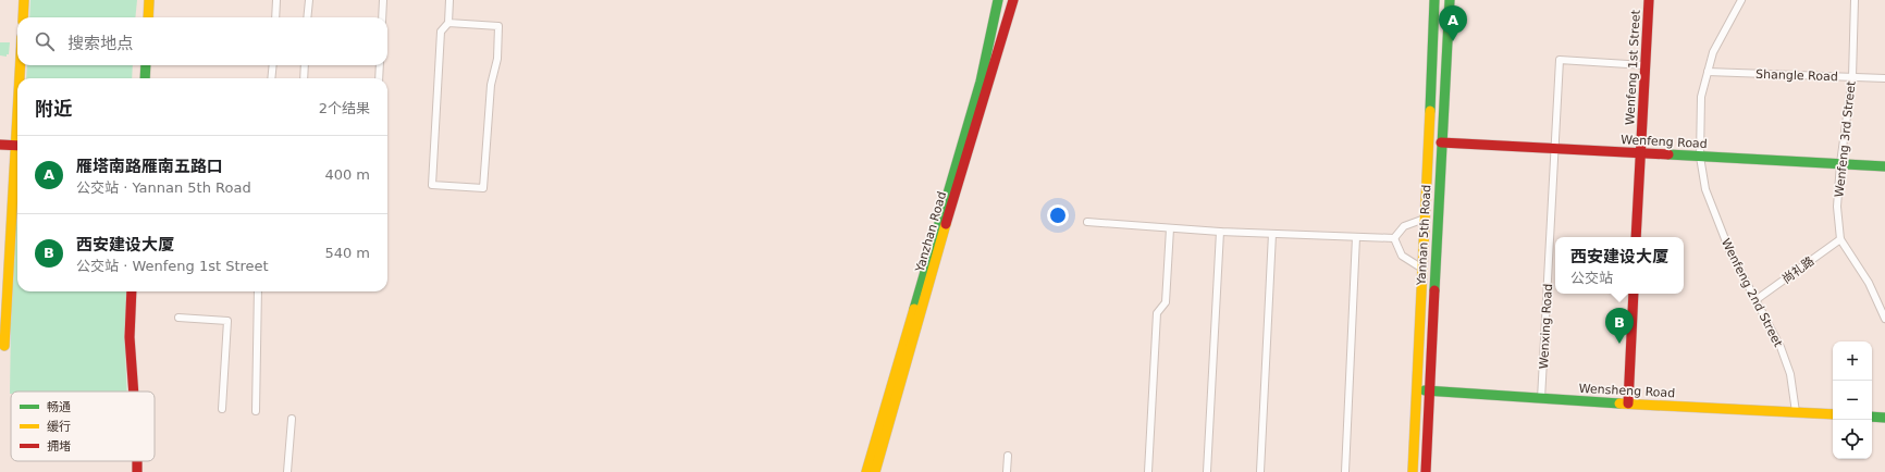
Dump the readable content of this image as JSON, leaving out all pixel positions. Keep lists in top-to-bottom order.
{
  "streets": {
    "main road": [
      "Wenfeng 1st Street",
      "Wenfeng Road",
      "Yanzhan Road",
      "Yannan 5th Road",
      "Wensheng Road"
    ],
    "street": [
      "Shangle Road",
      "Wenfeng 3rd Street",
      "尚礼路",
      "Wenfeng 2nd Street",
      "Wenxing Road"
    ]
  },
  "crossings": [
    ["Wenfeng 1st Street", "Wenfeng Road"],
    ["Wenfeng 1st Street", "Wenxing Road"],
    ["Shangle Road", "Wenfeng 3rd Street"],
    ["Shangle Road", "Wenfeng 2nd Street"],
    ["Wenfeng 3rd Street", "Wenfeng Road"],
    ["Wenfeng 3rd Street", "尚礼路"],
    ["Wenfeng Road", "Yannan 5th Road"],
    ["Wenfeng Road", "Wenfeng 2nd Street"],
    ["Wenfeng Road", "Wenxing Road"],
    ["Yannan 5th Road", "Wensheng Road"],
    ["尚礼路", "Wenfeng 2nd Street"],
    ["Wenfeng 2nd Street", "Wensheng Road"],
    ["Wenxing Road", "Wensheng Road"]
  ],
  "legend": ["畅通", "缓行", "拥堵"],
  "page": {
    "pins": ["A", "B"],
    "search": "搜索地点",
    "heading": ["附近", "2个结果"],
    "list": [
      {
        "mark": "A",
        "name": "雁塔南路雁南五路口",
        "note": "公交站 · Yannan 5th Road",
        "value": "400 m"
      },
      {
        "mark": "B",
        "name": "西安建设大厦",
        "note": "公交站 · Wenfeng 1st Street",
        "value": "540 m"
      }
    ],
    "popup": ["西安建设大厦", "公交站"],
    "map_buttons": ["+", "−"]
  }
}
